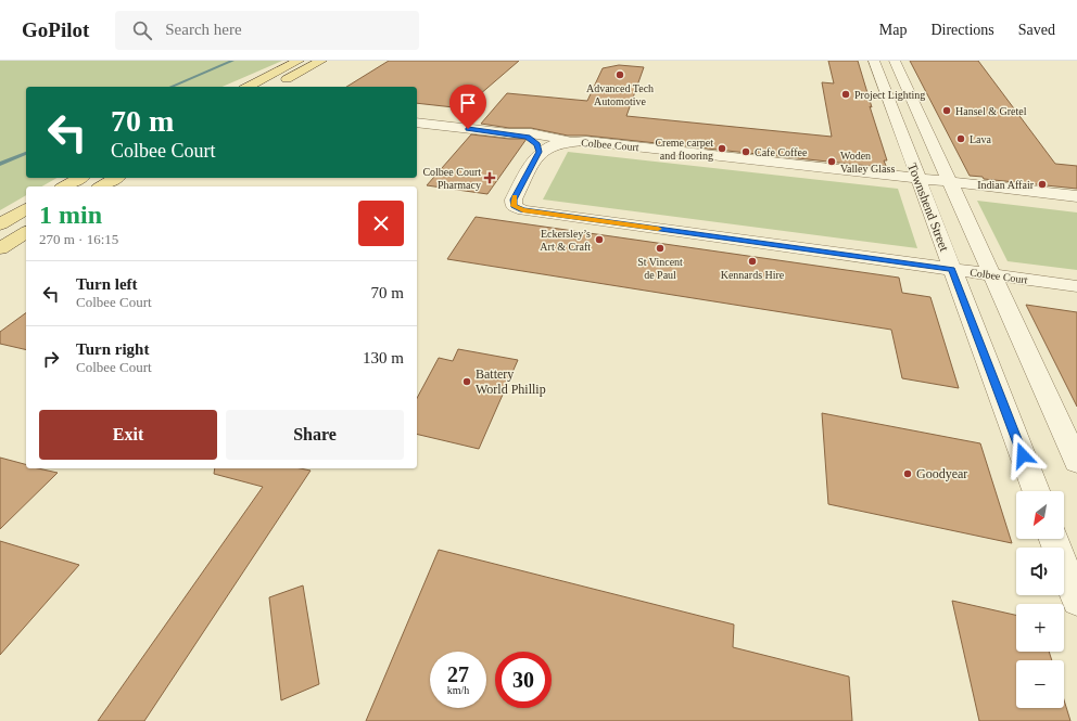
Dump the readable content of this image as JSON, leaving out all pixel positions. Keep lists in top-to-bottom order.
{
  "streets": {
    "street": ["Colbee Court", "Townshend Street"]
  },
  "crossings": [
    ["Colbee Court", "Townshend Street"]
  ],
  "places": {
    "other": [
      "Advanced Tech Automotive",
      "Project Lighting",
      "Hansel & Gretel",
      "Lava",
      "Creme carpet and flooring",
      "Cafe Coffee",
      "Woden Valley Glass",
      "Indian Affair",
      "Eckersley’s Art & Craft",
      "St Vincent de Paul",
      "Kennards Hire",
      "Battery World Phillip",
      "Goodyear"
    ],
    "health": ["Colbee Court Pharmacy"]
  },
  "north": "bottom left",
  "page": {
    "header": "GoPilot",
    "search": "Search here",
    "nav": ["Map", "Directions", "Saved"],
    "turn": ["70 m", "Colbee Court"],
    "heading": ["1 min", "270 m · 16:15"],
    "list": [
      {
        "name": "Turn left",
        "note": "Colbee Court",
        "value": "70 m"
      },
      {
        "name": "Turn right",
        "note": "Colbee Court",
        "value": "130 m"
      }
    ],
    "buttons": ["Exit", "Share"],
    "map_buttons": ["+", "−"],
    "speed": "27 km/h",
    "limit": "30"
  }
}
